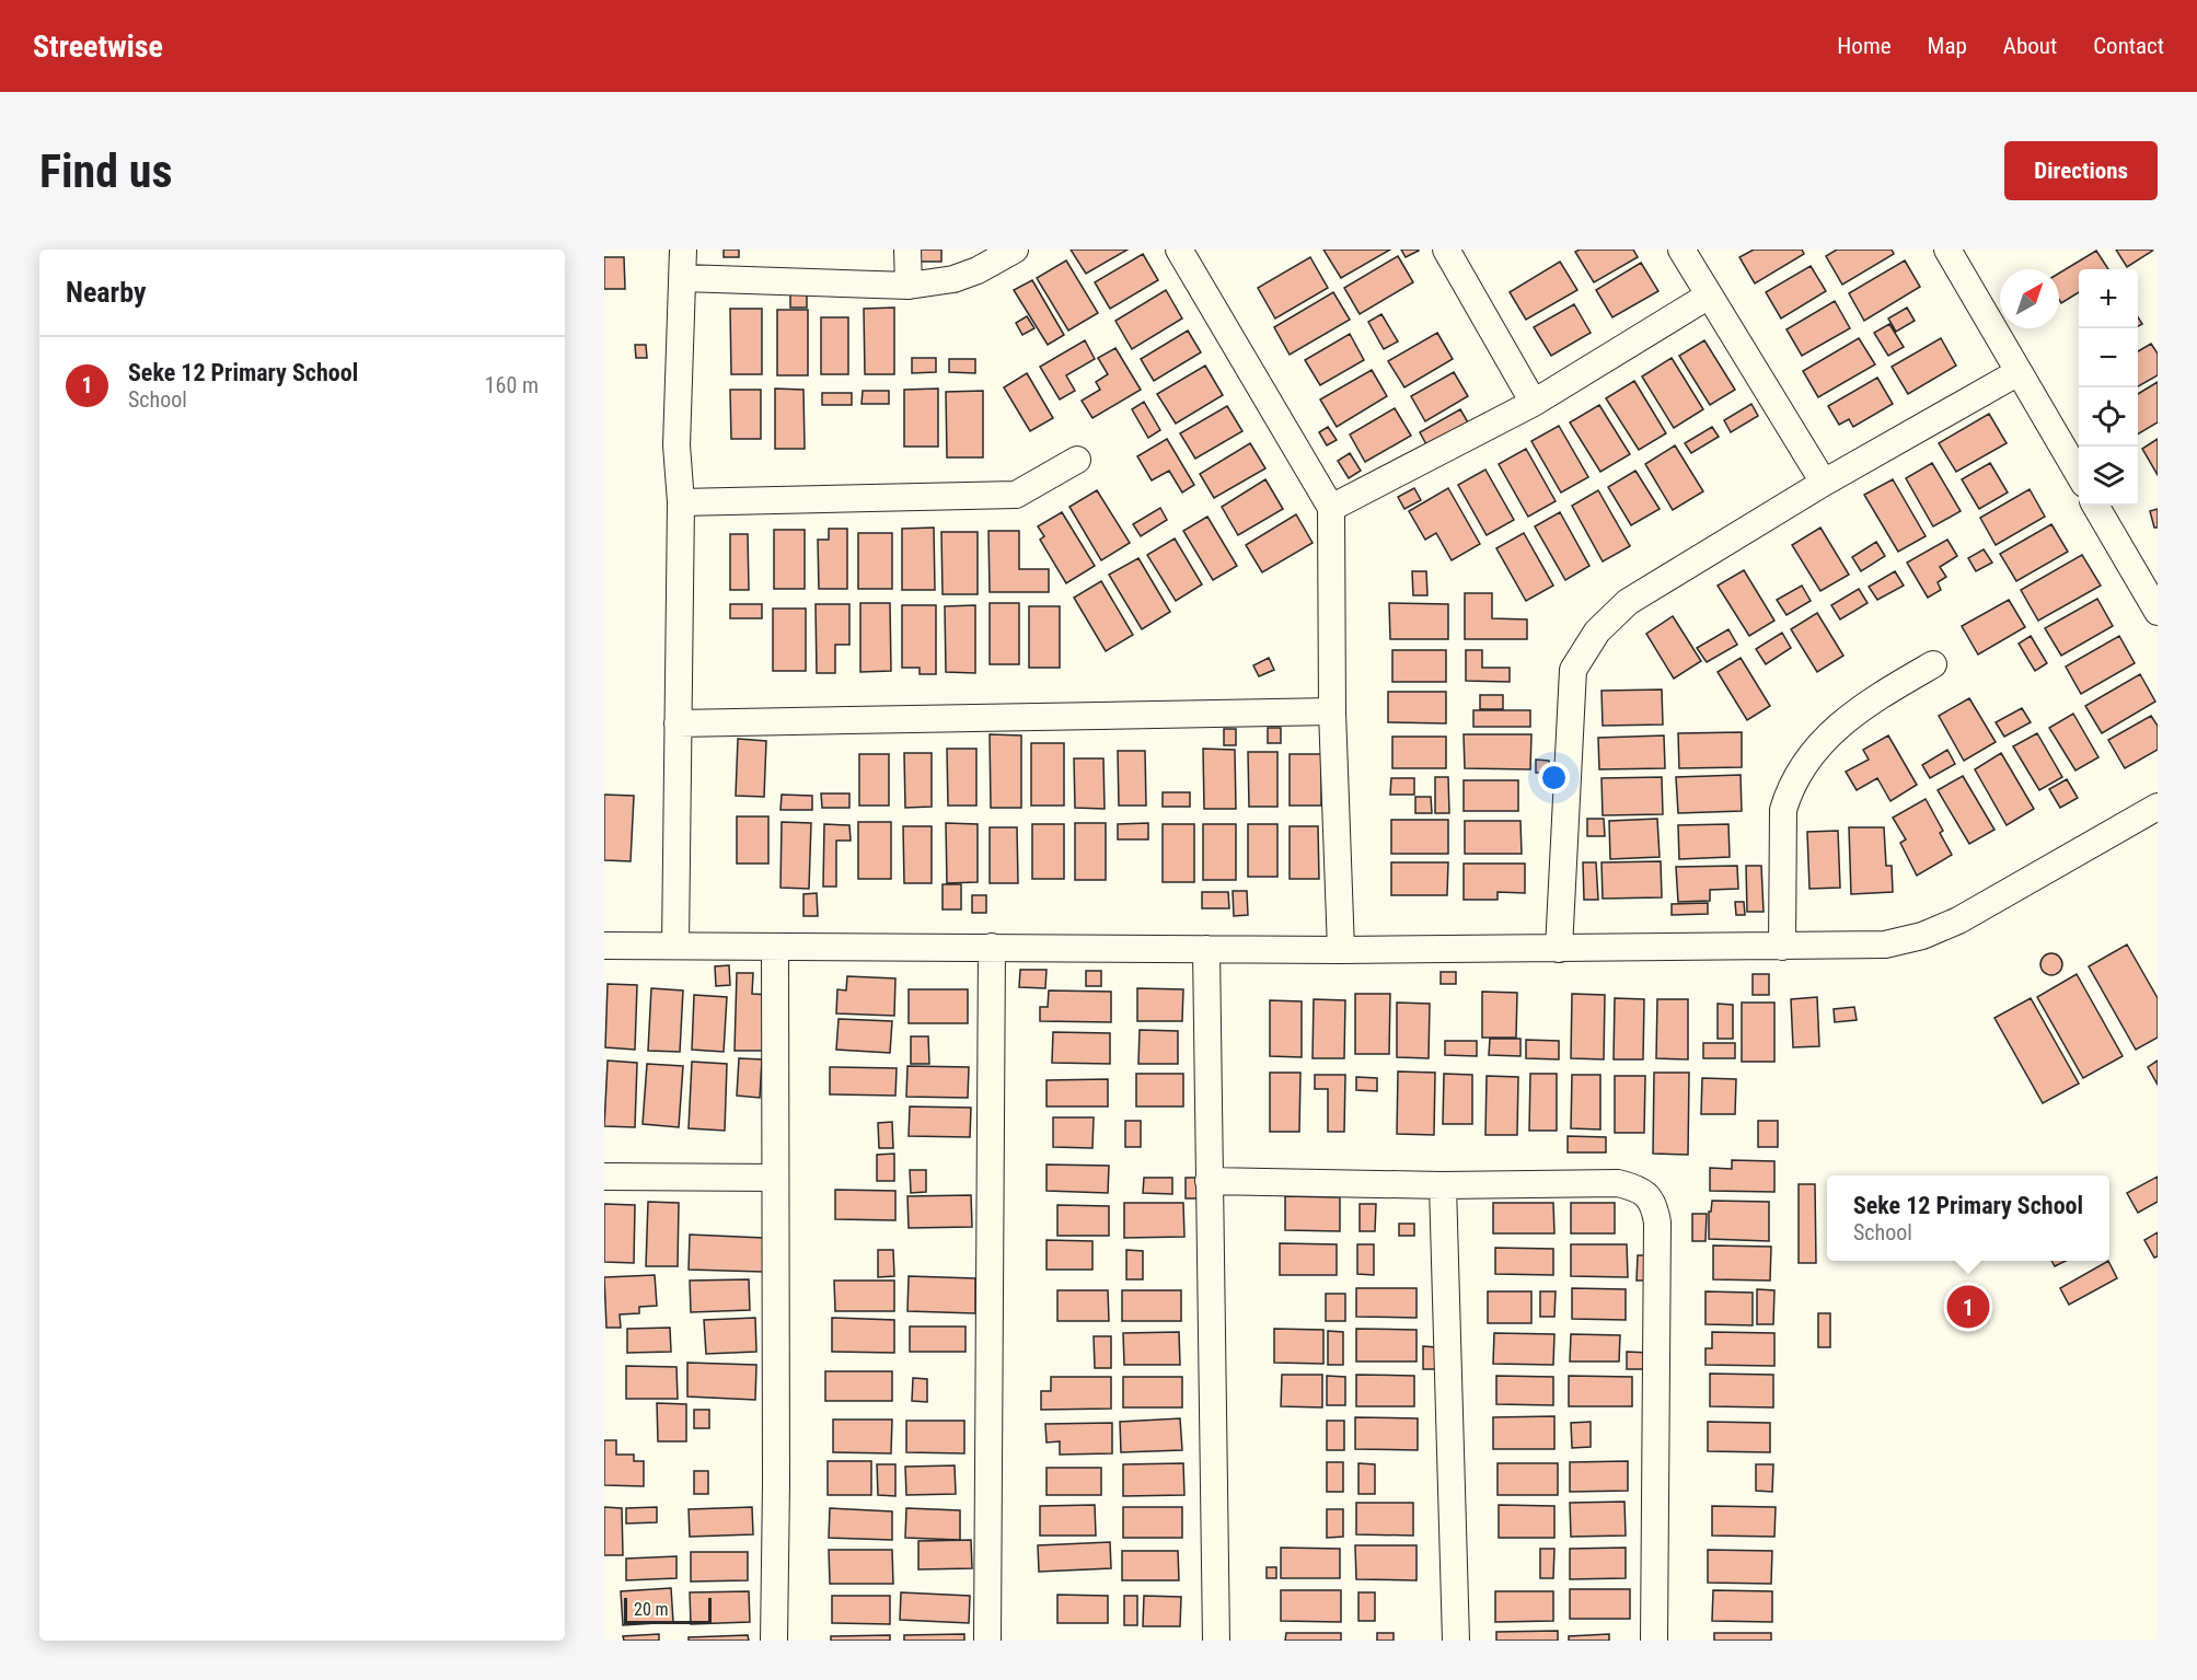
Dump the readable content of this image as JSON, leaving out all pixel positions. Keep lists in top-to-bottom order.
{
  "scale_bar": "20 m",
  "north": "top right",
  "page": {
    "header": "Streetwise",
    "nav": [
      "Home",
      "Map",
      "About",
      "Contact"
    ],
    "buttons": "Directions",
    "title": "Find us",
    "heading": "Nearby",
    "map_buttons": ["+", "−"],
    "list": [
      {
        "mark": "1",
        "name": "Seke 12 Primary School",
        "note": "School",
        "value": "160 m"
      }
    ],
    "popup": ["Seke 12 Primary School", "School"],
    "pins": "1",
    "scale": "20 m"
  }
}
